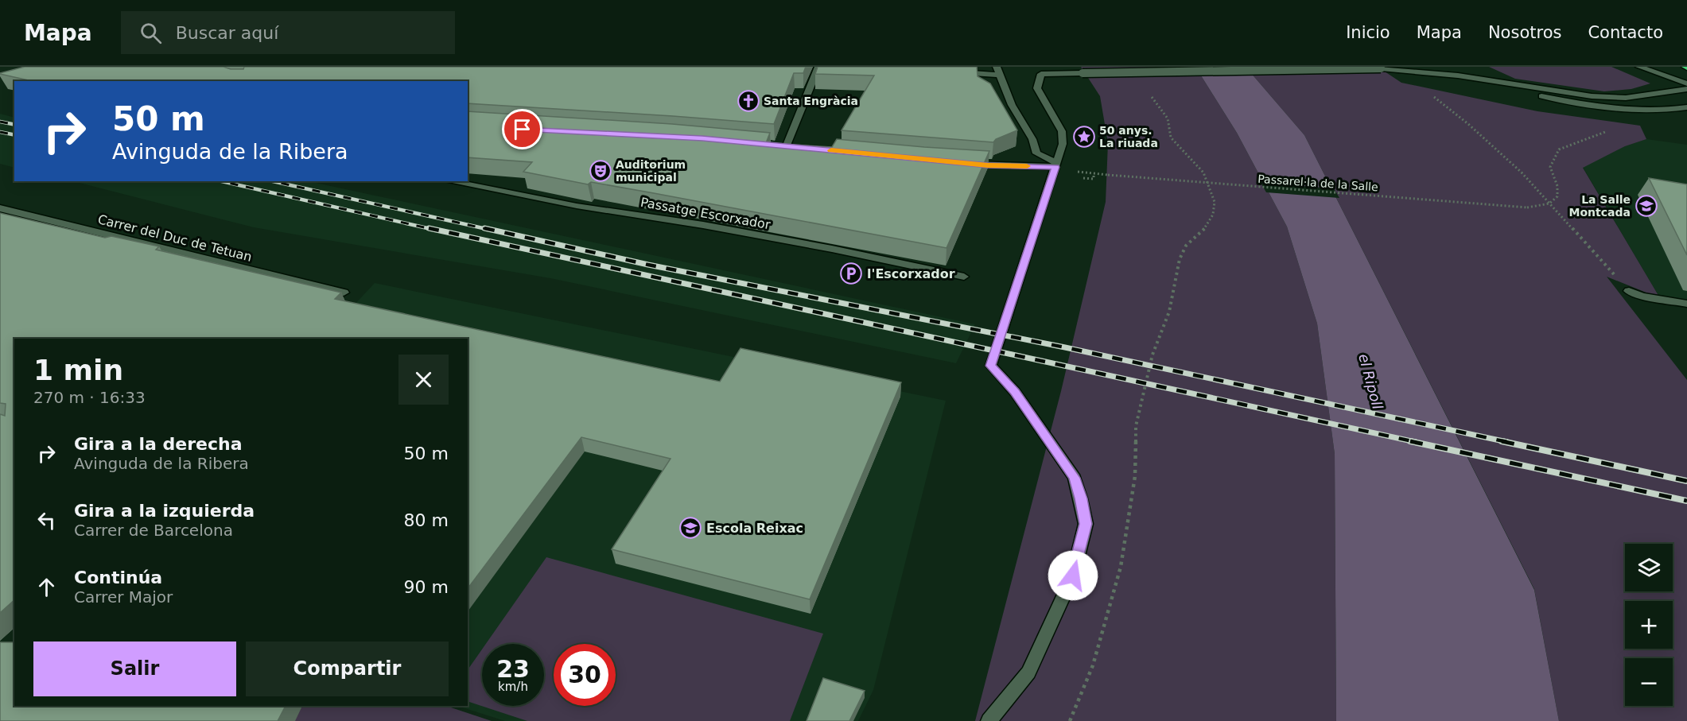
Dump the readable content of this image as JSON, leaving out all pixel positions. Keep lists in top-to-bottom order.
{
  "streets": {
    "street": ["Passatge Escorxador", "Carrer del Duc de Tetuan"],
    "path": ["Passarel·la de la Salle"]
  },
  "water": ["el Ripoll"],
  "places": {
    "church": ["Santa Engràcia"],
    "place": ["50 anys. La riuada"],
    "theatre": ["Auditorium municipal"],
    "school or university": ["La Salle Montcada", "Escola Reixac"],
    "parking": ["l'Escorxador"]
  },
  "page": {
    "header": "Mapa",
    "search": "Buscar aquí",
    "nav": [
      "Inicio",
      "Mapa",
      "Nosotros",
      "Contacto"
    ],
    "turn": ["50 m", "Avinguda de la Ribera"],
    "heading": ["1 min", "270 m · 16:33"],
    "list": [
      {
        "name": "Gira a la derecha",
        "note": "Avinguda de la Ribera",
        "value": "50 m"
      },
      {
        "name": "Gira a la izquierda",
        "note": "Carrer de Barcelona",
        "value": "80 m"
      },
      {
        "name": "Continúa",
        "note": "Carrer Major",
        "value": "90 m"
      }
    ],
    "map_buttons": ["+", "−"],
    "buttons": ["Salir", "Compartir"],
    "speed": "23 km/h",
    "limit": "30"
  }
}
